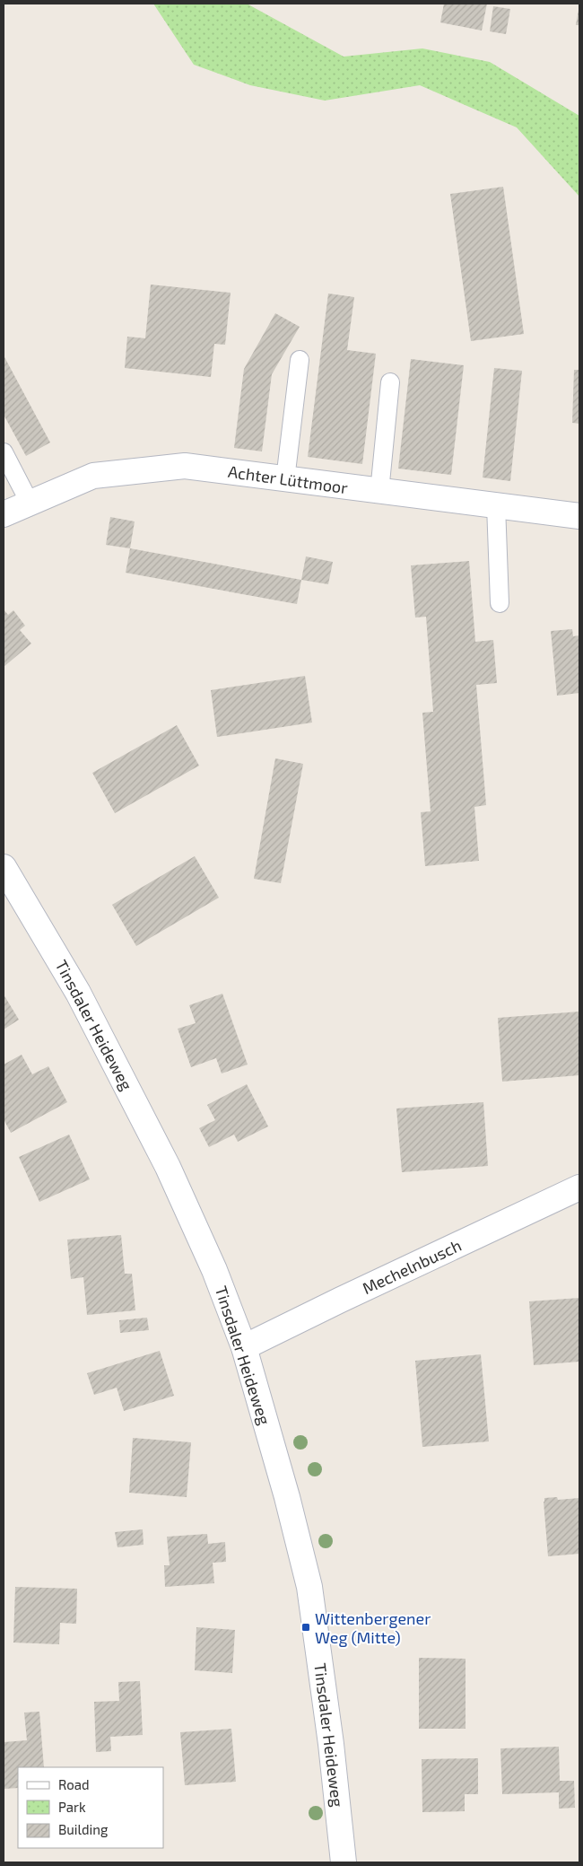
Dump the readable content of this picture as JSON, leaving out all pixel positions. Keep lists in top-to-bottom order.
{
  "streets": {
    "street": ["Achter Lüttmoor", "Tinsdaler Heideweg", "Mechelnbusch"]
  },
  "crossings": [
    ["Tinsdaler Heideweg", "Mechelnbusch"]
  ],
  "places": {
    "transit": ["Wittenbergener Weg (Mitte)"]
  },
  "legend": ["Road", "Park", "Building"]
}
